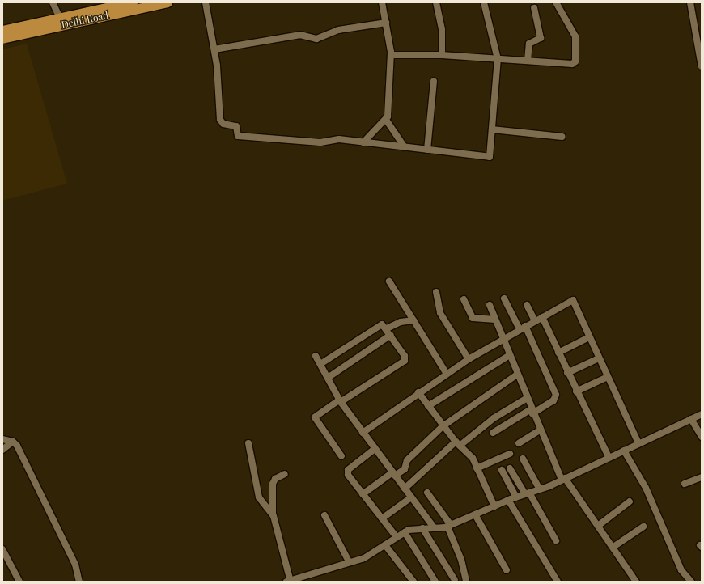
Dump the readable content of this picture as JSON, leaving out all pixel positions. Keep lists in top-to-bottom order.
{
  "streets": {
    "main road": ["Delhi Road"]
  }
}
